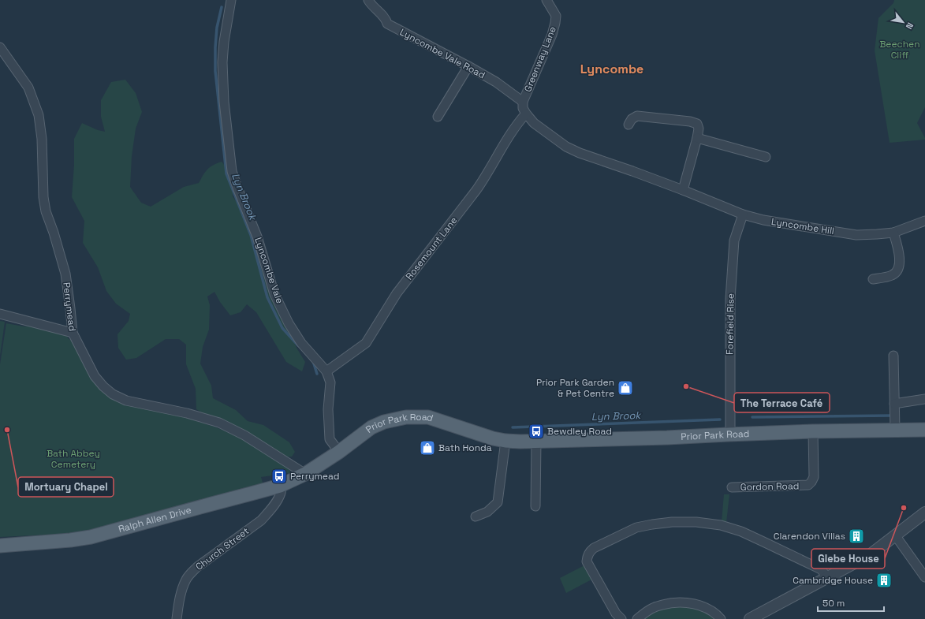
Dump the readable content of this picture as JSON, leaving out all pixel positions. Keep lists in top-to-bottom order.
{
  "streets": {
    "main road": ["Prior Park Road", "Ralph Allen Drive"],
    "street": [
      "Lyncombe Vale Road",
      "Greenway Lane",
      "Lyncombe Hill",
      "Rosemount Lane",
      "Lyncombe Vale",
      "Perrymead",
      "Forefield Rise",
      "Gordon Road",
      "Church Street"
    ]
  },
  "crossings": [
    ["Lyncombe Vale Road", "Greenway Lane"],
    ["Lyncombe Vale Road", "Lyncombe Hill"],
    ["Greenway Lane", "Lyncombe Hill"],
    ["Lyncombe Hill", "Rosemount Lane"],
    ["Lyncombe Hill", "Forefield Rise"],
    ["Rosemount Lane", "Lyncombe Vale"],
    ["Lyncombe Vale", "Prior Park Road"],
    ["Perrymead", "Prior Park Road"],
    ["Perrymead", "Ralph Allen Drive"],
    ["Forefield Rise", "Prior Park Road"],
    ["Prior Park Road", "Gordon Road"],
    ["Prior Park Road", "Ralph Allen Drive"],
    ["Ralph Allen Drive", "Church Street"]
  ],
  "districts": ["Lyncombe"],
  "water": ["Lyn Brook"],
  "parks": ["Beechen Cliff", "Bath Abbey Cemetery"],
  "places": {
    "other": ["The Terrace Café", "Mortuary Chapel", "Glebe House"],
    "shop": ["Prior Park Garden & Pet Centre", "Bath Honda"],
    "bus stop": ["Bewdley Road", "Perrymead"],
    "building": ["Clarendon Villas", "Cambridge House"]
  },
  "scale_bar": "50 m",
  "north": "bottom right"
}
